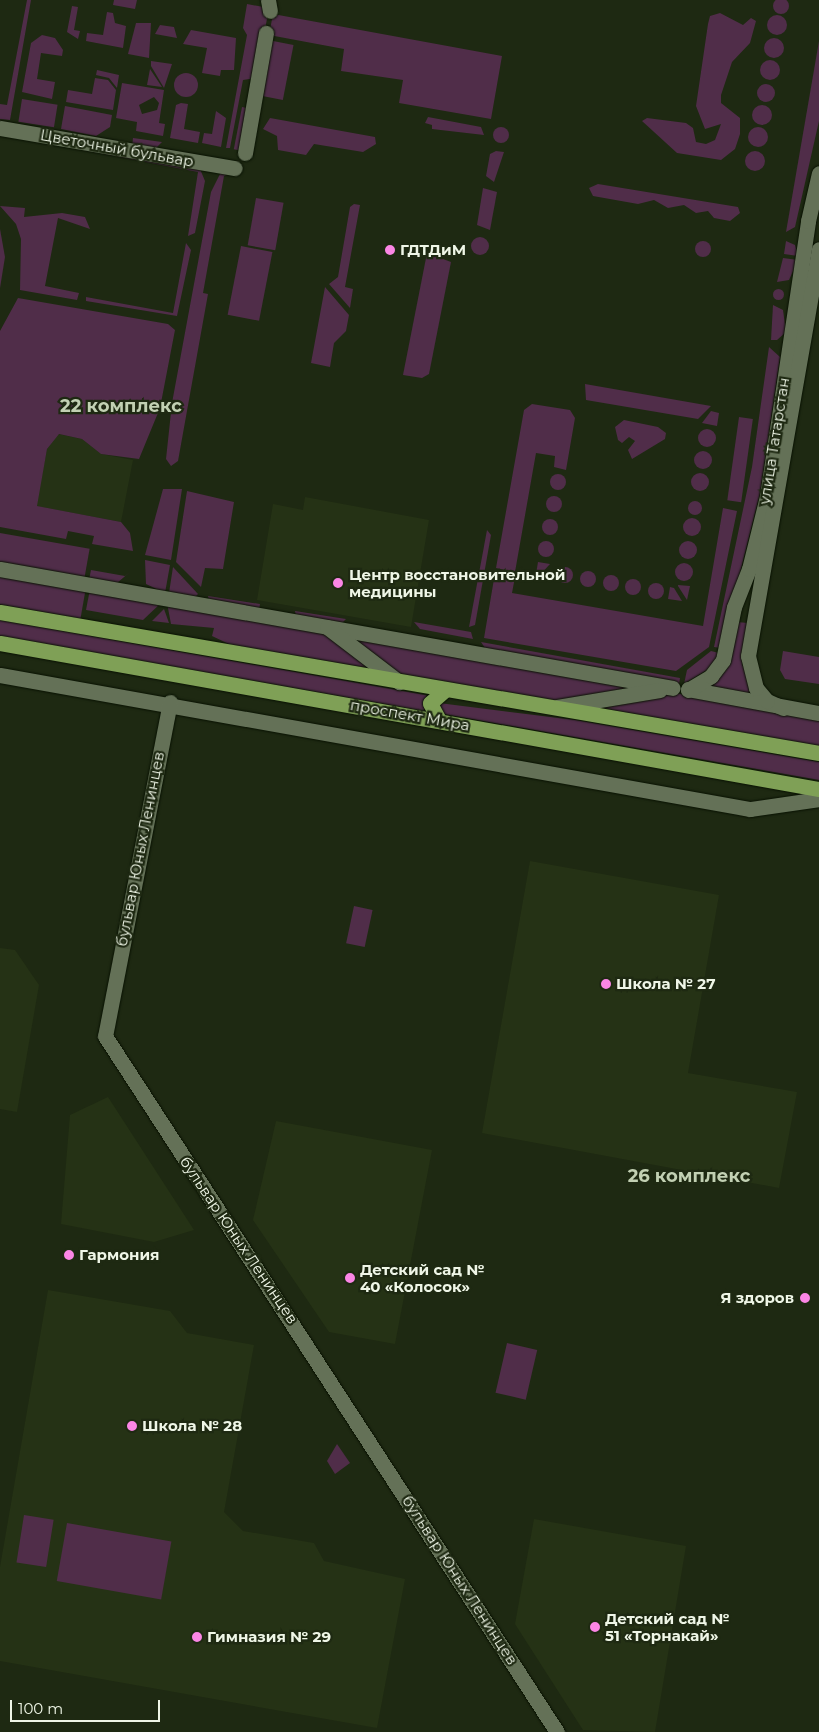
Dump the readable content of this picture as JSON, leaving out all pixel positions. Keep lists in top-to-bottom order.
{
  "streets": {
    "main road": ["проспект Мира"],
    "street": ["Цветочный бульвар", "улица Татарстан", "бульвар Юных Ленинцев"]
  },
  "districts": ["22 комплекс", "26 комплекс"],
  "places": [
    "ГДТДиМ",
    "Центр восстановительной медицины",
    "Школа № 27",
    "Гармония",
    "Детский сад № 40 «Колосок»",
    "Я здоров",
    "Школа № 28",
    "Детский сад № 51 «Торнакай»",
    "Гимназия № 29"
  ],
  "scale_bar": "100 m"
}
